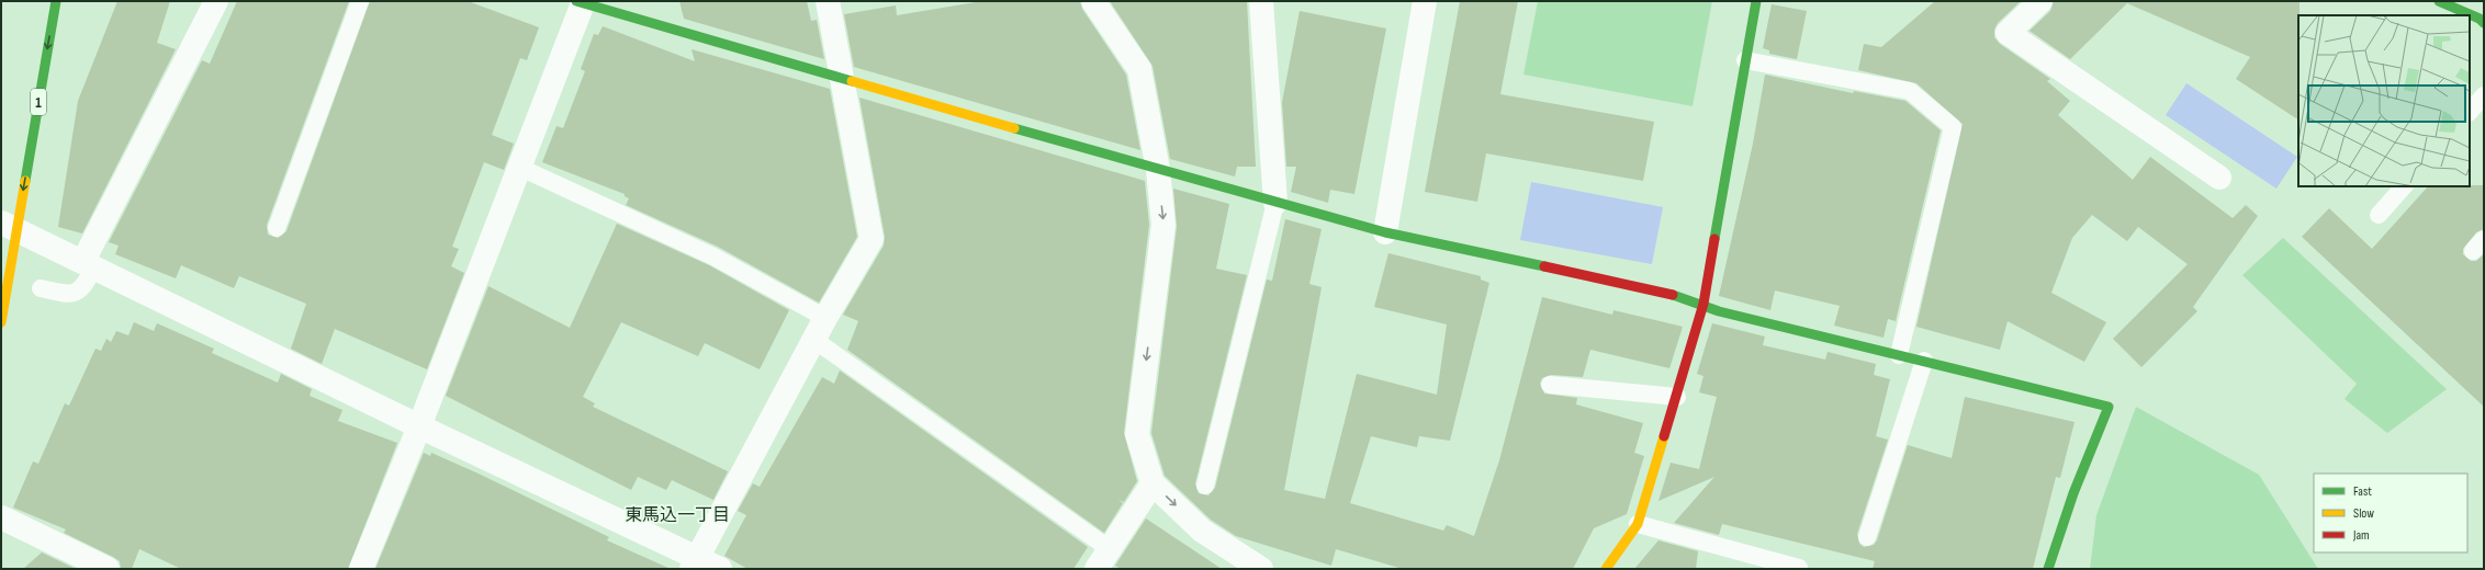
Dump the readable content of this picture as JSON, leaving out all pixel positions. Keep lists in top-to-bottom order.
{
  "streets": {
    "main road": ["1"]
  },
  "districts": ["東馬込一丁目"],
  "legend": ["Fast", "Slow", "Jam"]
}
